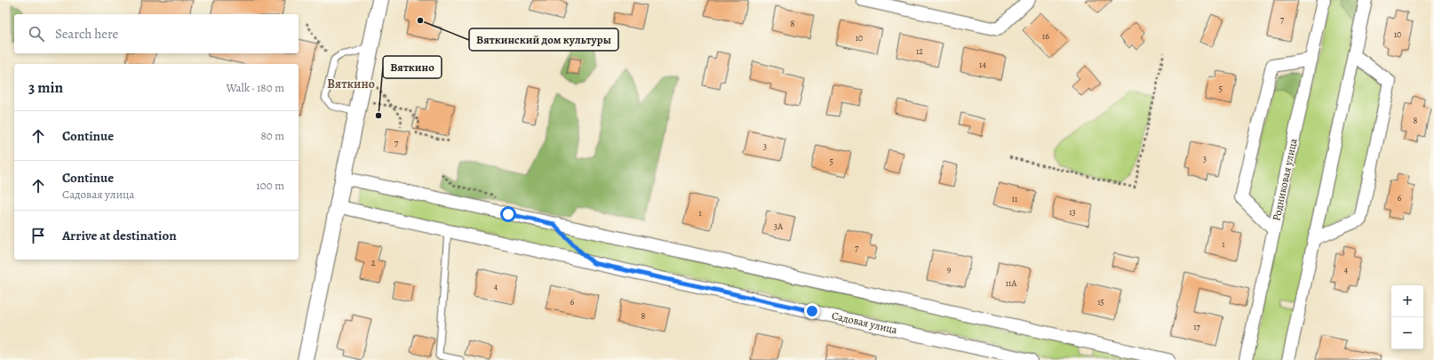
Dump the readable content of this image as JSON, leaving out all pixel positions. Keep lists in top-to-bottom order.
{
  "streets": {
    "street": ["Родниковая улица", "Садовая улица"]
  },
  "districts": ["Вяткино"],
  "places": ["Вяткинский дом культуры", "Вяткино"],
  "house_numbers": [
    "7",
    "8",
    "10",
    "16",
    "10",
    "12",
    "14",
    "5",
    "8",
    "7",
    "3",
    "3",
    "5",
    "6",
    "11",
    "13",
    "1",
    "3А",
    "1",
    "7",
    "2",
    "9",
    "4",
    "11А",
    "4",
    "6",
    "15",
    "8",
    "17"
  ],
  "page": {
    "search": "Search here",
    "heading": ["3 min", "Walk · 180 m"],
    "list": [
      ["Continue", "80 m"],
      ["Continue", "Садовая улица", "100 m"],
      "Arrive at destination"
    ],
    "map_buttons": ["+", "−"]
  }
}
